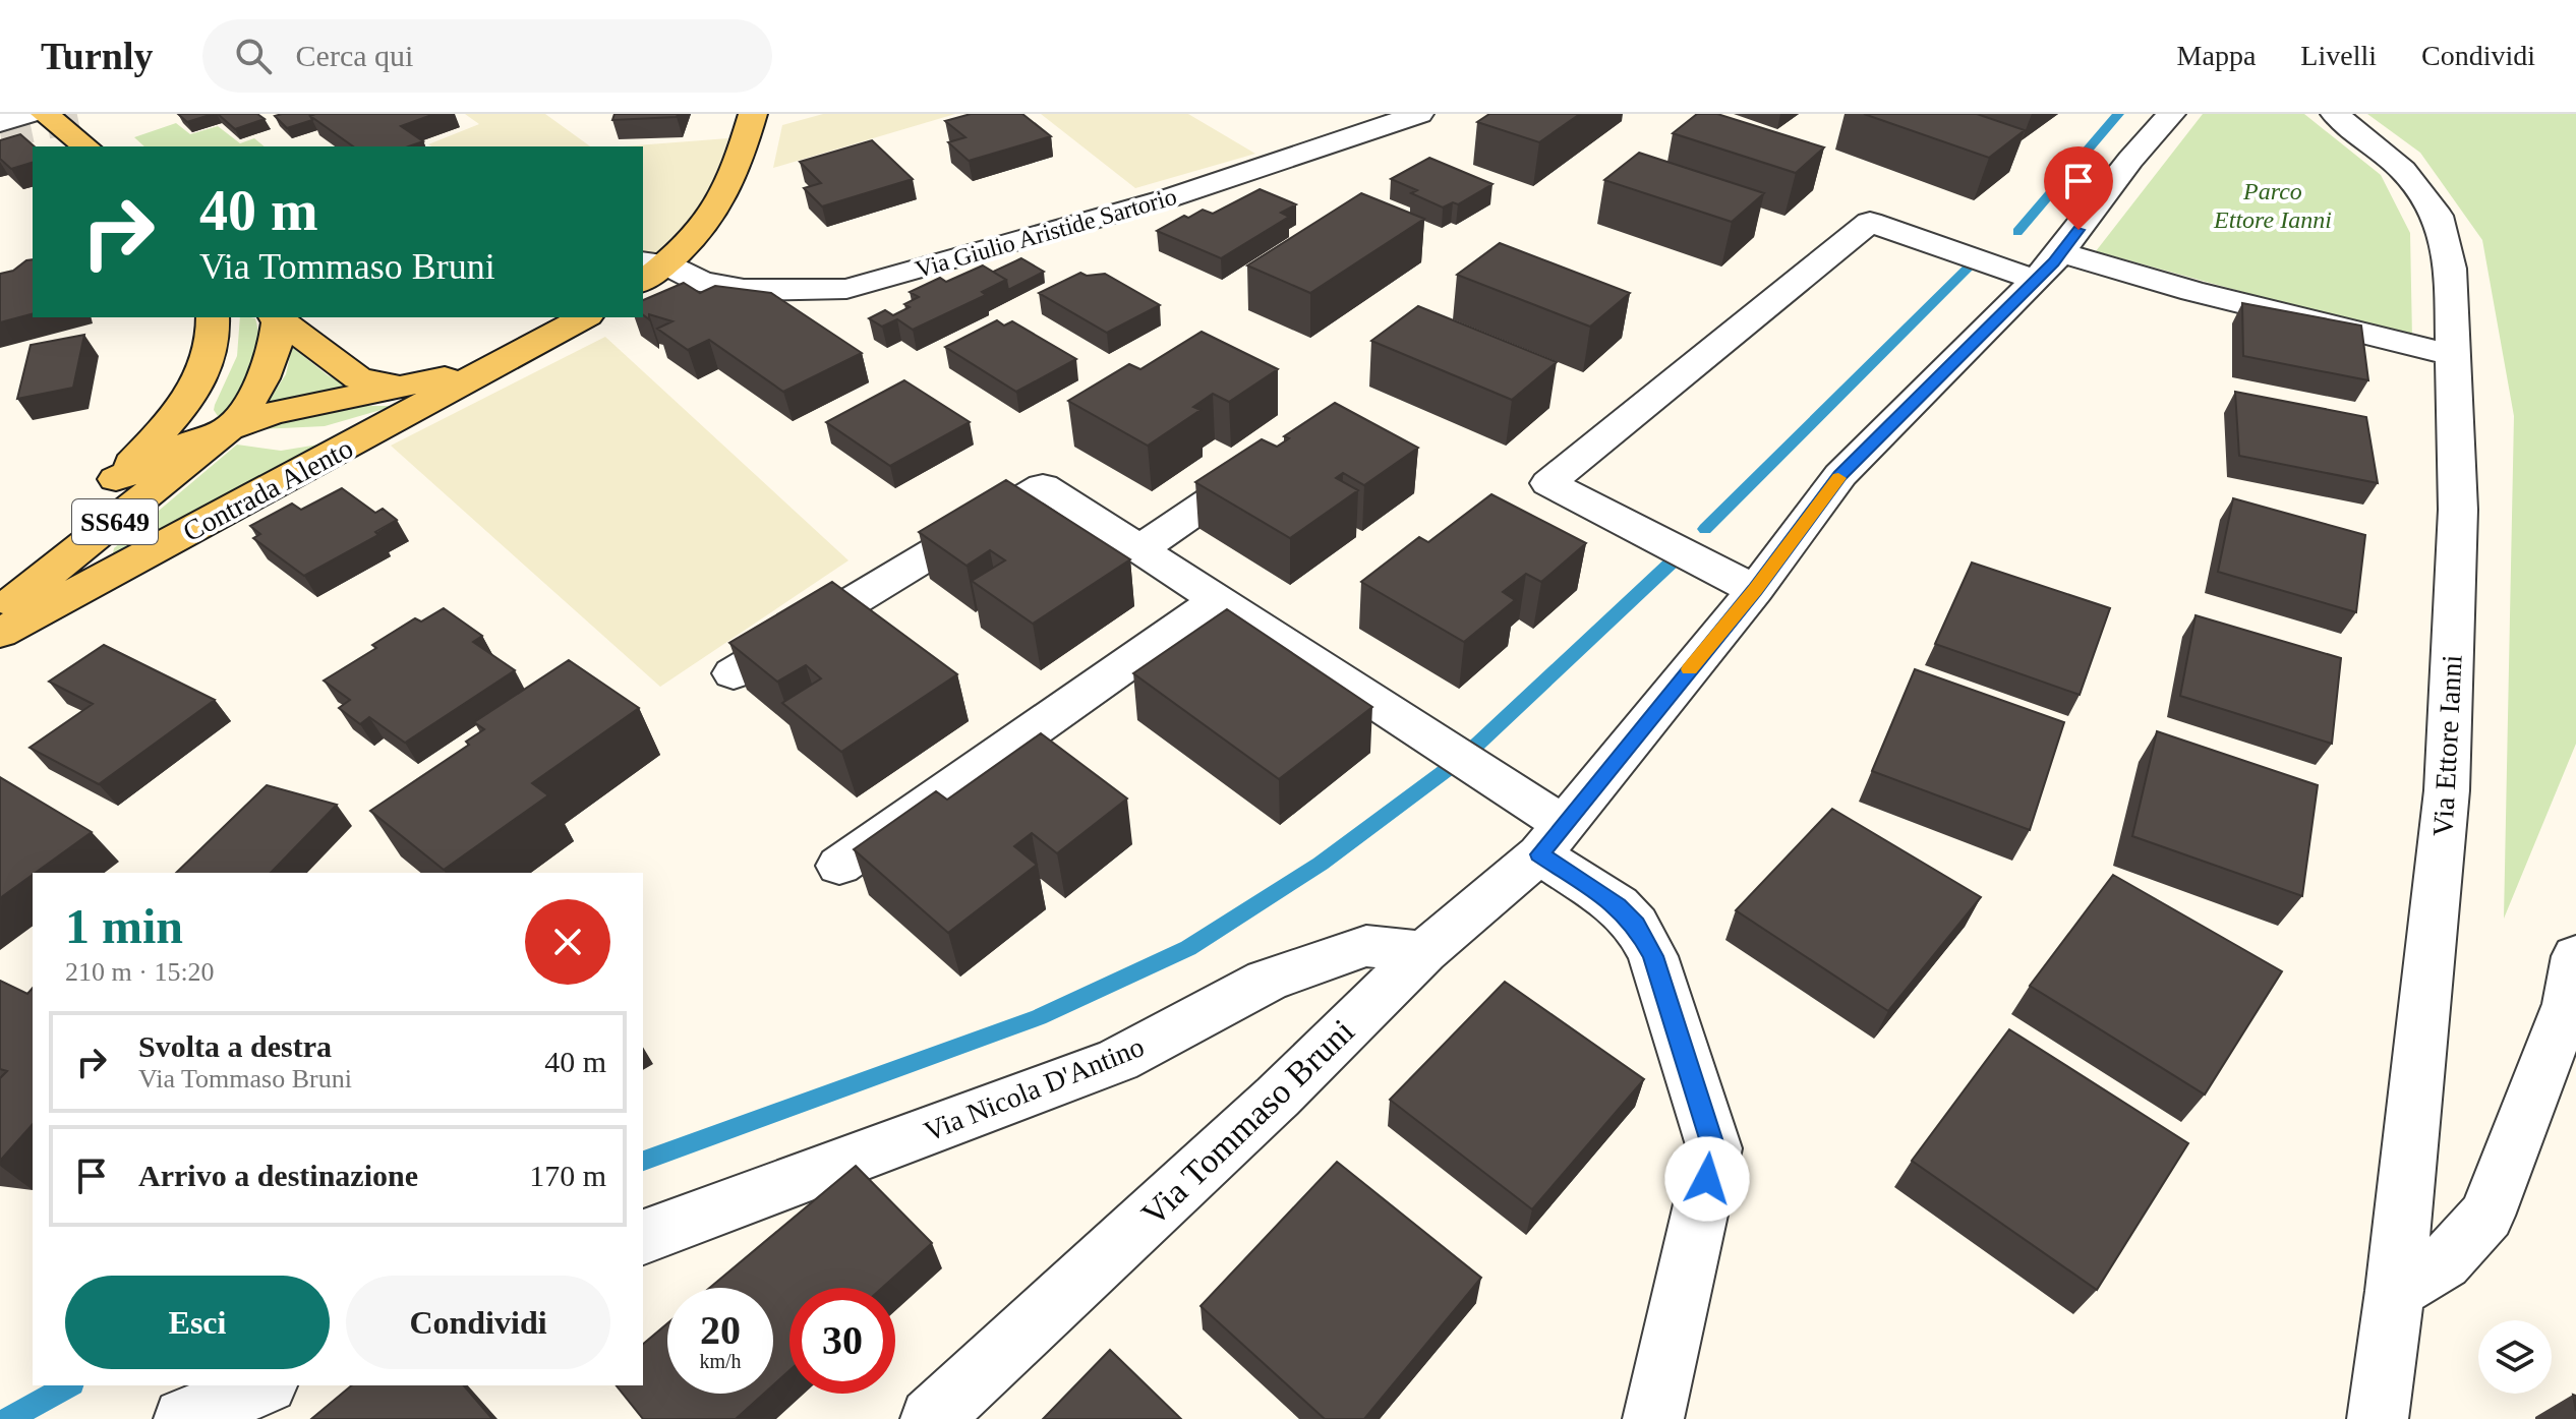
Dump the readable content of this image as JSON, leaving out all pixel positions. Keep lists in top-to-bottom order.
{
  "streets": {
    "main road": ["Contrada Alento", "SS649"],
    "street": [
      "Via Giulio Aristide Sartorio",
      "Via Ettore Ianni",
      "Via Nicola D'Antino",
      "Via Tommaso Bruni"
    ]
  },
  "crossings": [
    ["Contrada Alento", "SS649"],
    ["Via Nicola D'Antino", "Via Tommaso Bruni"]
  ],
  "parks": ["Parco Ettore Ianni"],
  "page": {
    "header": "Turnly",
    "search": "Cerca qui",
    "nav": ["Mappa", "Livelli", "Condividi"],
    "turn": ["40 m", "Via Tommaso Bruni"],
    "heading": ["1 min", "210 m · 15:20"],
    "list": [
      {
        "name": "Svolta a destra",
        "note": "Via Tommaso Bruni",
        "value": "40 m"
      },
      {
        "name": "Arrivo a destinazione",
        "value": "170 m"
      }
    ],
    "buttons": ["Esci", "Condividi"],
    "speed": "20 km/h",
    "limit": "30"
  }
}
